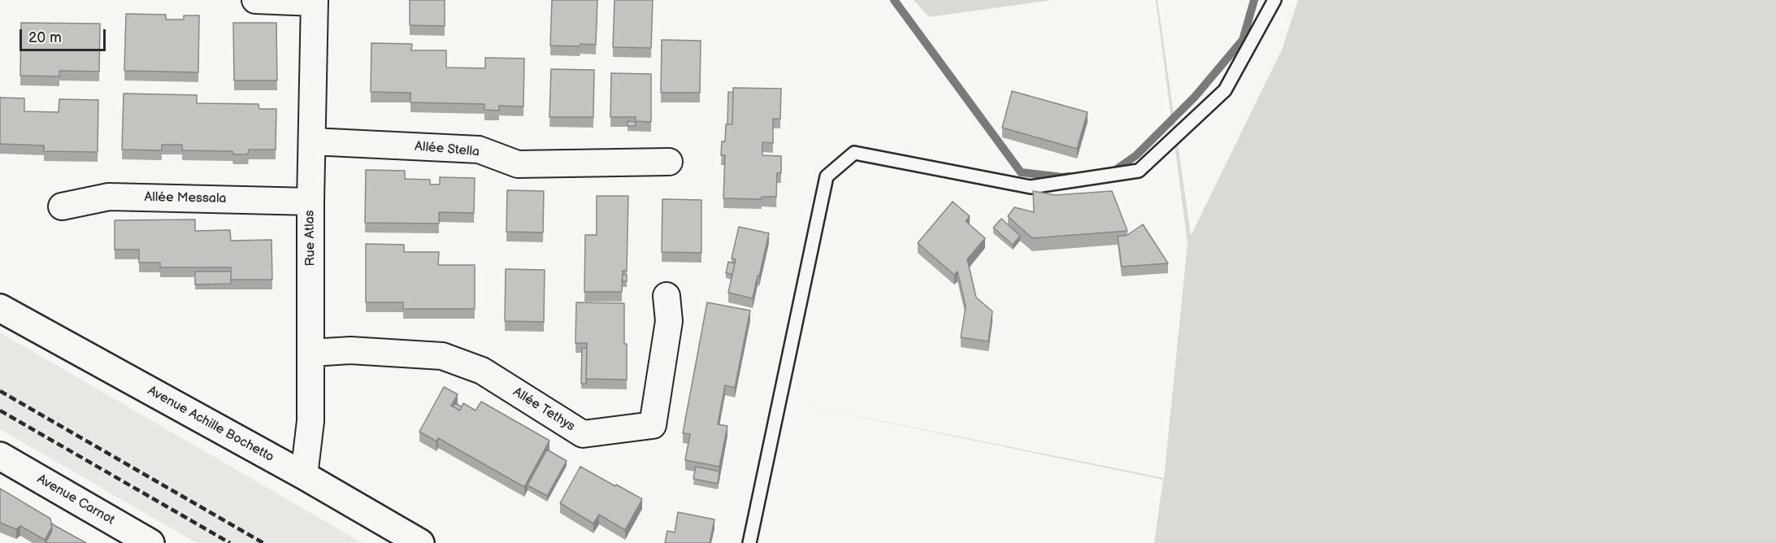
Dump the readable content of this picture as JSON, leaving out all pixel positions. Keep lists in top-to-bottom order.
{
  "streets": {
    "street": [
      "Allée Stella",
      "Allée Messala",
      "Rue Atlas",
      "Allée Tethys",
      "Avenue Achille Bochetto",
      "Avenue Carnot"
    ]
  },
  "crossings": [
    ["Allée Stella", "Rue Atlas"],
    ["Allée Messala", "Rue Atlas"],
    ["Rue Atlas", "Allée Tethys"],
    ["Rue Atlas", "Avenue Achille Bochetto"]
  ],
  "scale_bar": "20 m"
}
